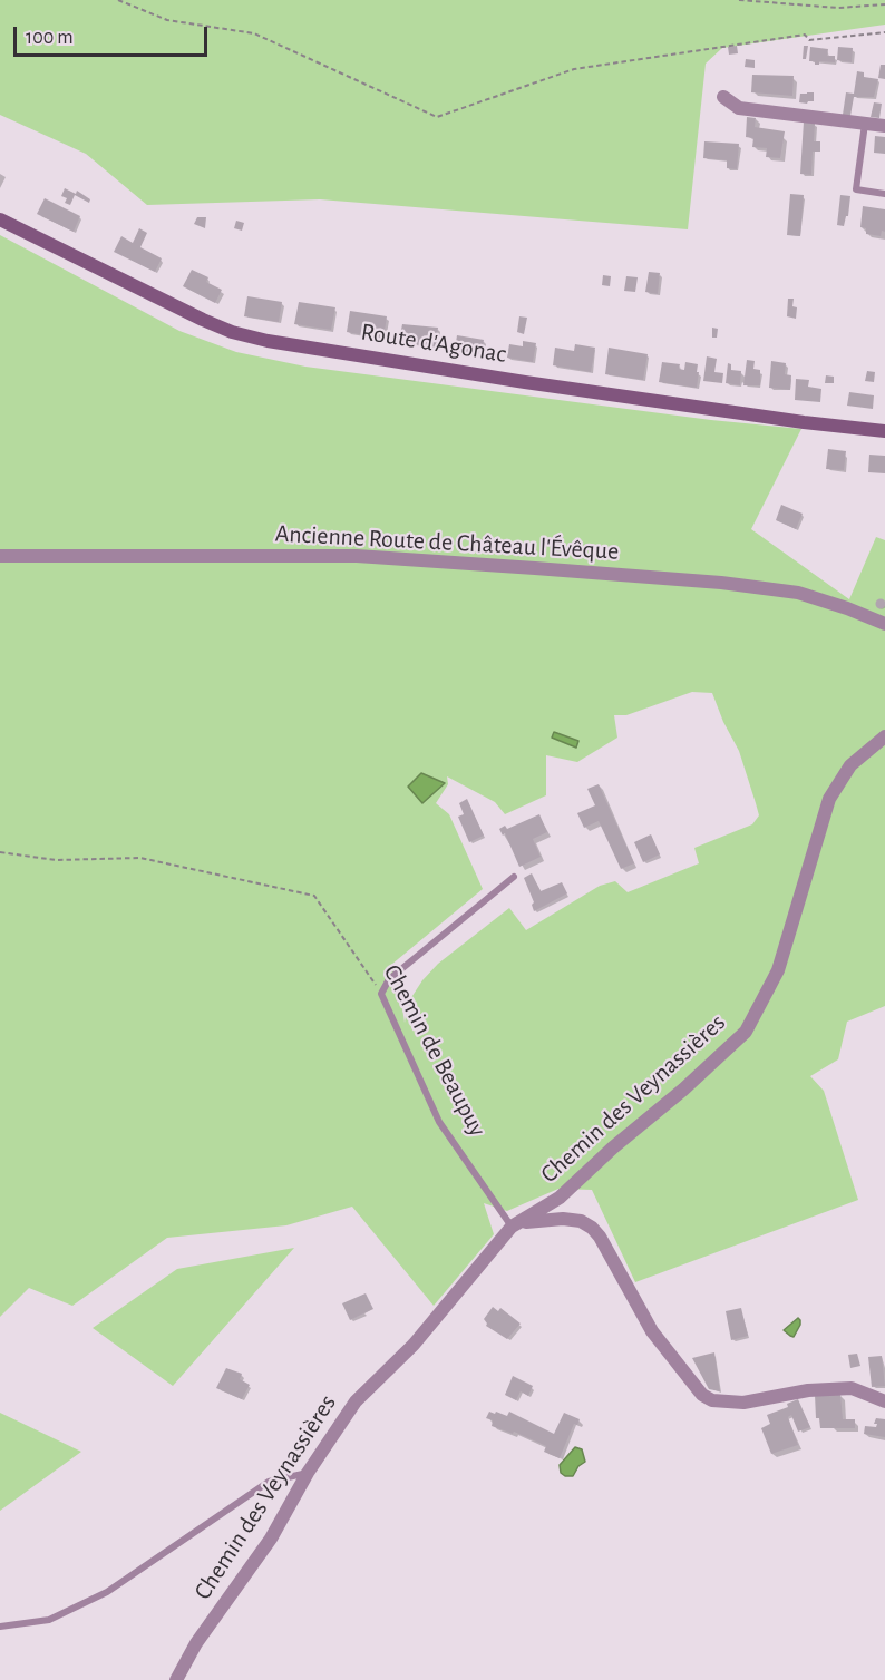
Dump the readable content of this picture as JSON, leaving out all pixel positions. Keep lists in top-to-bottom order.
{
  "streets": {
    "main road": ["Route d'Agonac"],
    "street": ["Ancienne Route de Château l'Évêque", "Chemin des Veynassières"],
    "lane": ["Chemin de Beaupuy"]
  },
  "crossings": [
    ["Chemin de Beaupuy", "Chemin des Veynassières"]
  ],
  "scale_bar": "100 m"
}
